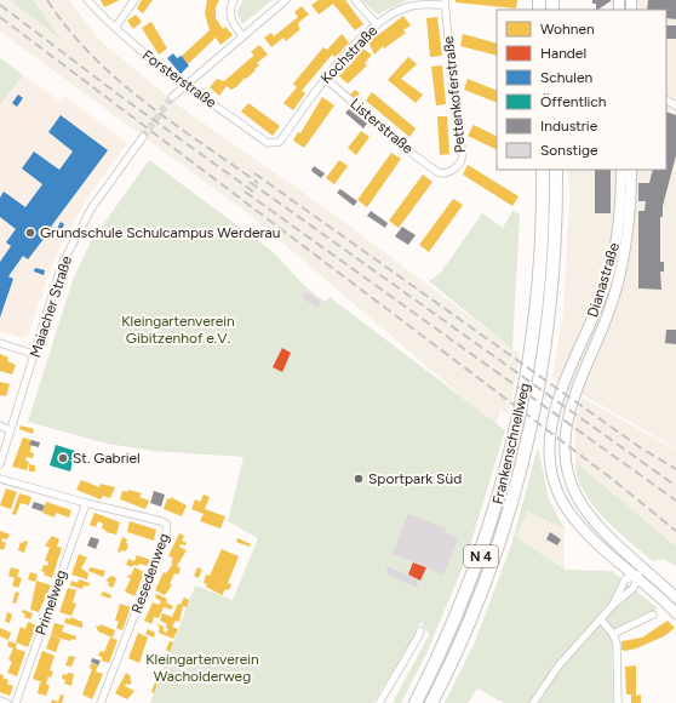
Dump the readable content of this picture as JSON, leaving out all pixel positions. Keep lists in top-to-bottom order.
{
  "streets": {
    "highway": ["Frankenschnellweg", "N 4"],
    "main road": ["Dianastraße"],
    "street": [
      "Kochstraße",
      "Forsterstraße",
      "Pettenkoferstraße",
      "Listerstraße",
      "Maiacher Straße",
      "Resedenweg",
      "Primelweg"
    ]
  },
  "crossings": [
    ["Kochstraße", "Forsterstraße"],
    ["Kochstraße", "Pettenkoferstraße"],
    ["Kochstraße", "Listerstraße"],
    ["Pettenkoferstraße", "Listerstraße"],
    ["Resedenweg", "Primelweg"]
  ],
  "parks": ["Kleingartenverein Gibitzenhof e.V.", "Kleingartenverein Wacholderweg"],
  "places": ["Grundschule Schulcampus Werderau", "St. Gabriel", "Sportpark Süd"],
  "legend": [
    "Wohnen",
    "Handel",
    "Schulen",
    "Öffentlich",
    "Industrie",
    "Sonstige"
  ]
}
